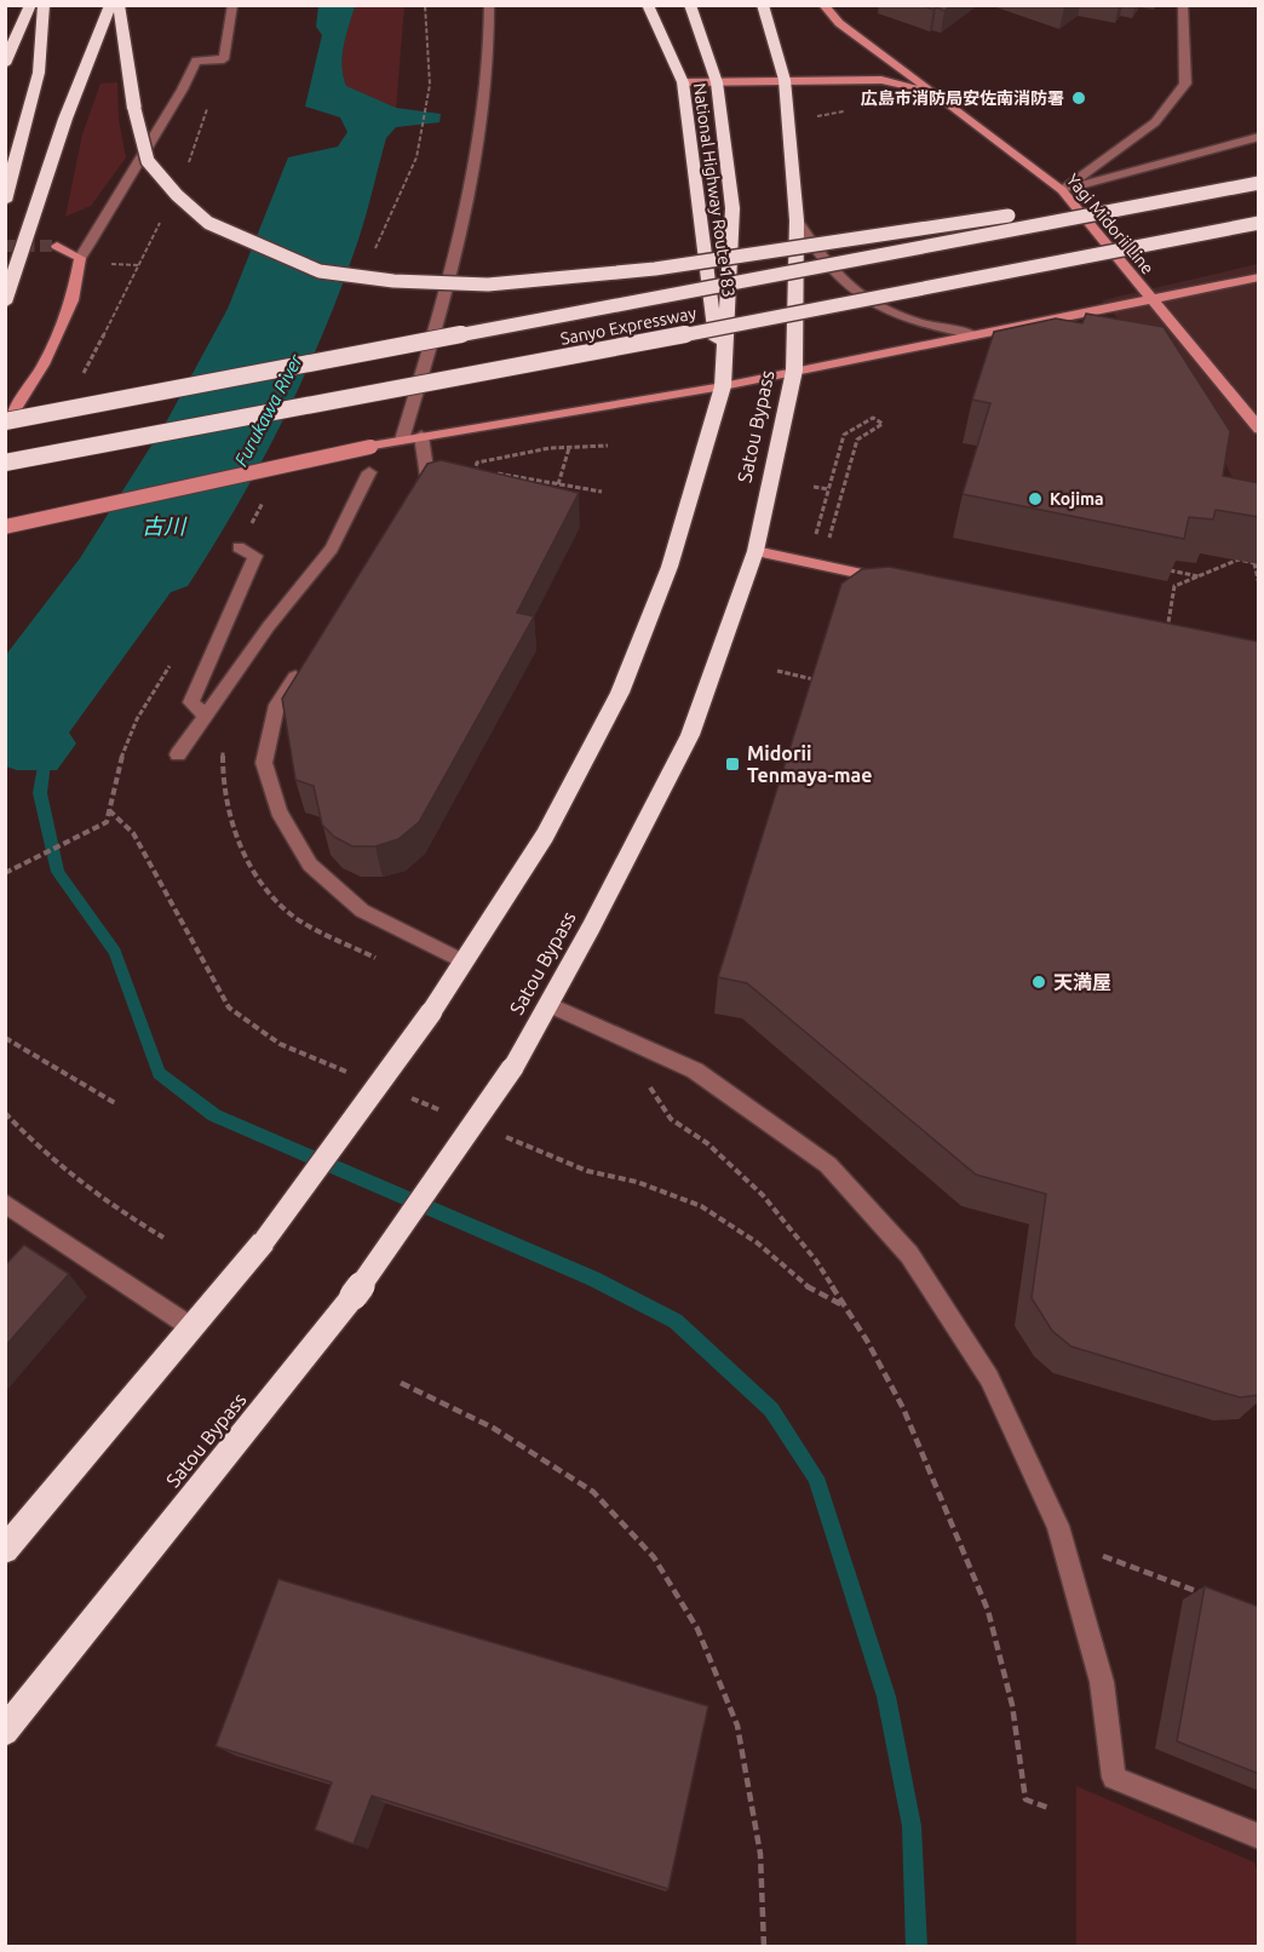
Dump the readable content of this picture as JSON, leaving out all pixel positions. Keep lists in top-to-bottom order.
{
  "streets": {
    "highway": ["National Highway Route 183", "Sanyo Expressway", "Satou Bypass"],
    "street": ["Yagi Midorii Line"]
  },
  "crossings": [
    ["National Highway Route 183", "Yagi Midorii Line"],
    ["National Highway Route 183", "Satou Bypass"],
    ["Yagi Midorii Line", "Satou Bypass"]
  ],
  "water": ["Furukawa River", "古川"],
  "places": {
    "other": ["広島市消防局安佐南消防署", "Kojima", "天満屋"],
    "transit": ["Midorii Tenmaya-mae"]
  }
}
